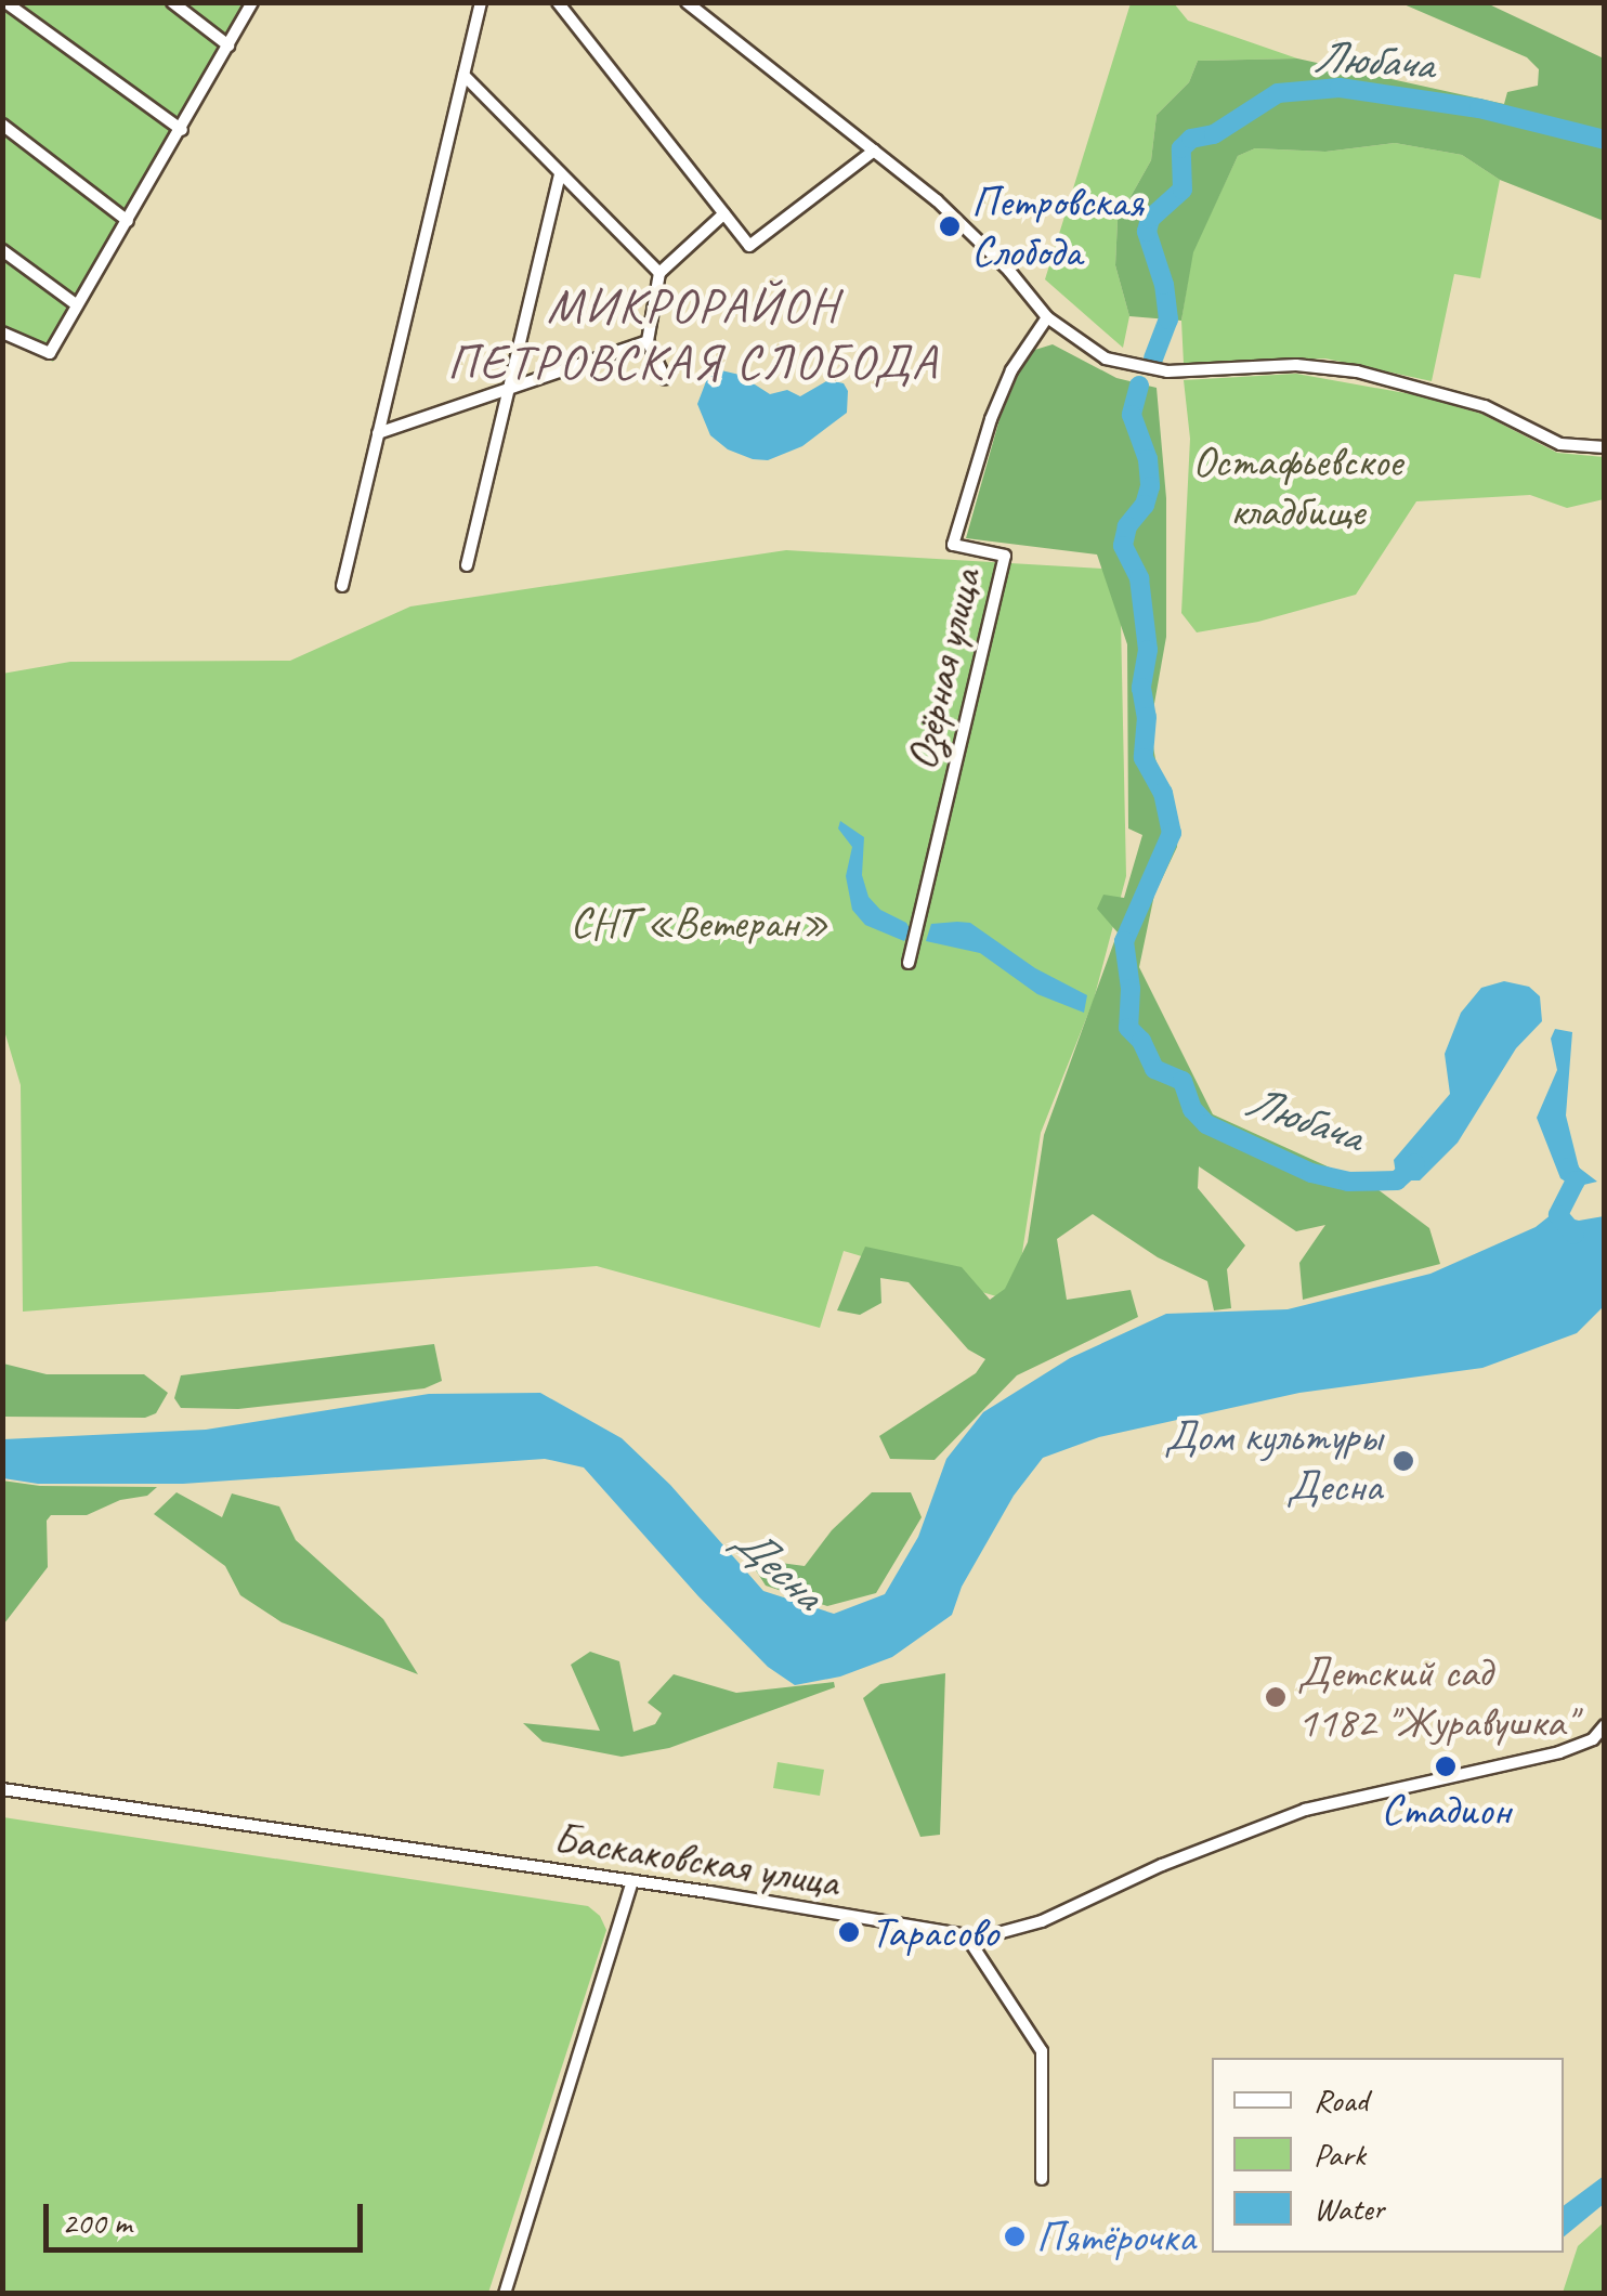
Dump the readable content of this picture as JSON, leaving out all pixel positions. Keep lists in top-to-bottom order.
{
  "streets": {
    "street": ["Озёрная улица", "Баскаковская улица"]
  },
  "districts": ["МИКРОРАЙОН ПЕТРОВСКАЯ СЛОБОДА"],
  "water": ["Любача", "Десна"],
  "parks": ["Остафьевское кладбище", "СНТ «Ветеран»"],
  "places": [
    "Петровская Слобода",
    "Дом культуры Десна",
    "Детский сад 1182 \"Журавушка\"",
    "Стадион",
    "Тарасово",
    "Пятёрочка"
  ],
  "legend": ["Road", "Park", "Water"],
  "scale_bar": "200 m"
}
